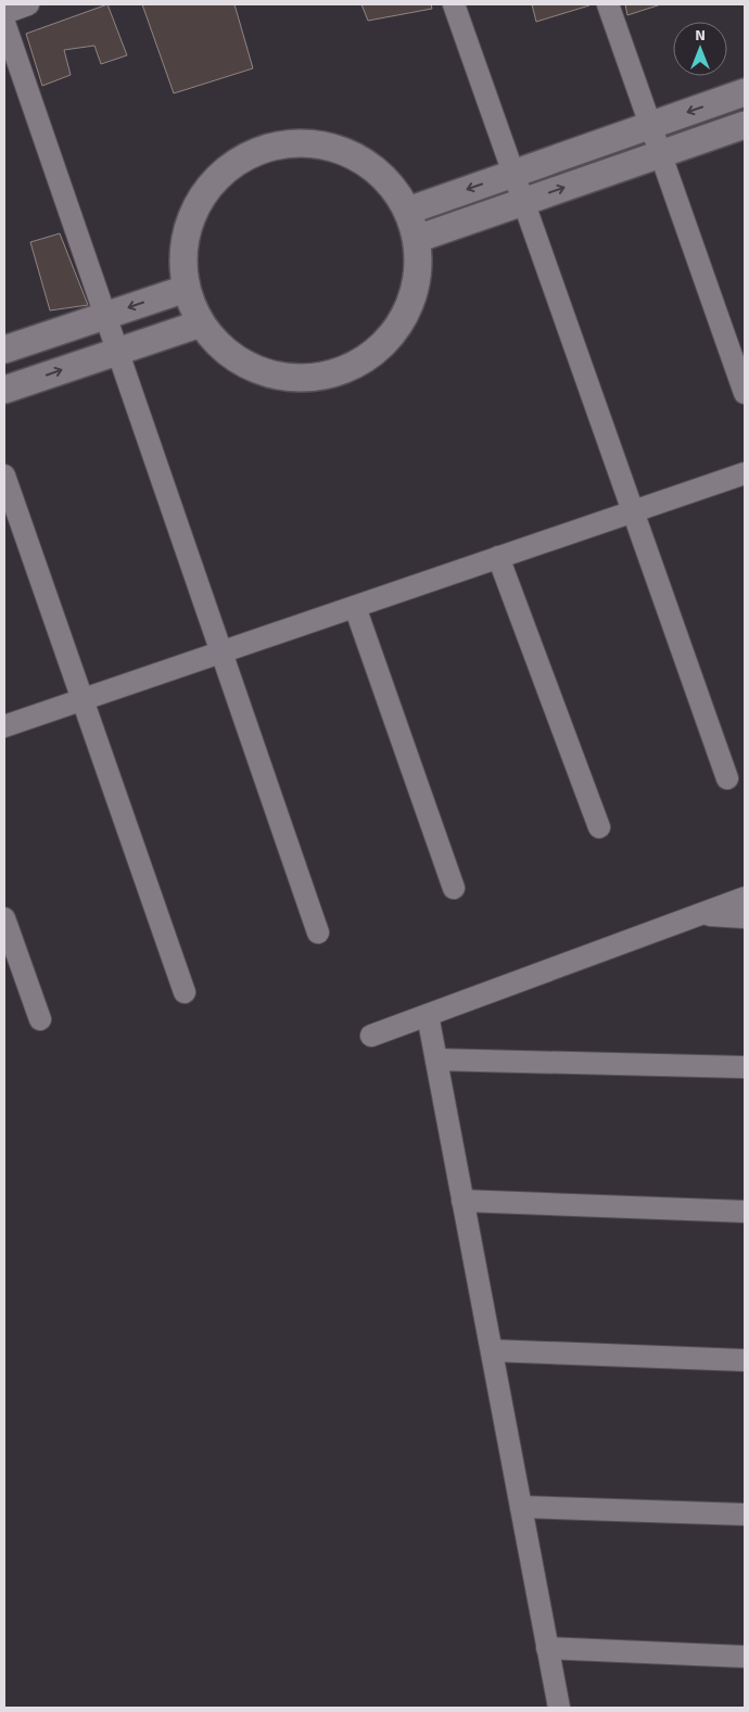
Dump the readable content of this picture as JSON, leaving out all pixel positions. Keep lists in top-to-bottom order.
{
  "north": "top"
}
